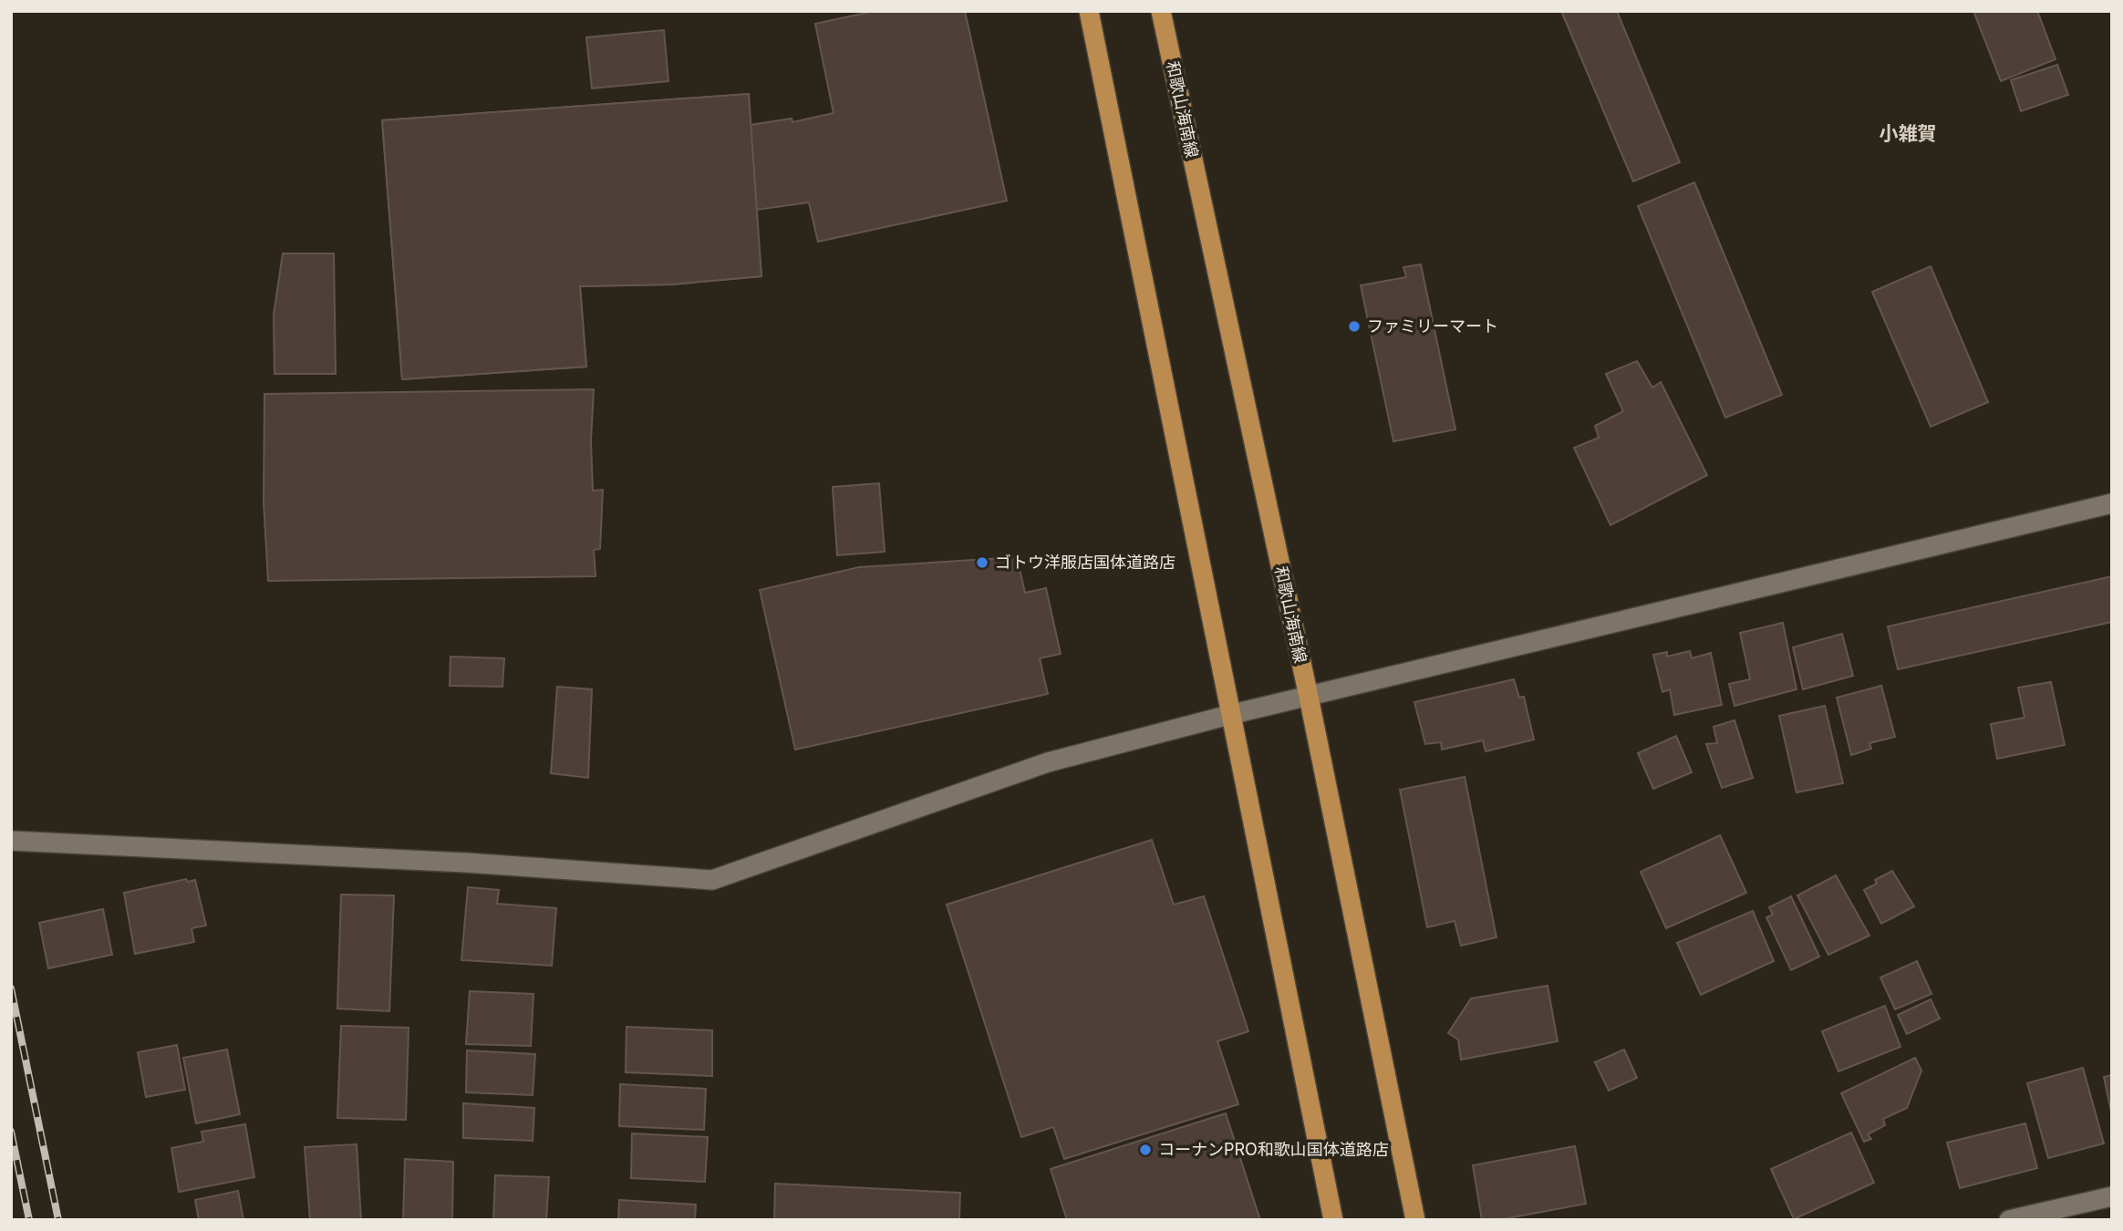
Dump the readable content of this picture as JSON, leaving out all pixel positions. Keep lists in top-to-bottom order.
{
  "streets": {
    "main road": ["和歌山海南線"]
  },
  "districts": ["小雑賀"],
  "places": ["ファミリーマート", "ゴトウ洋服店国体道路店", "コーナンPRO和歌山国体道路店"]
}
